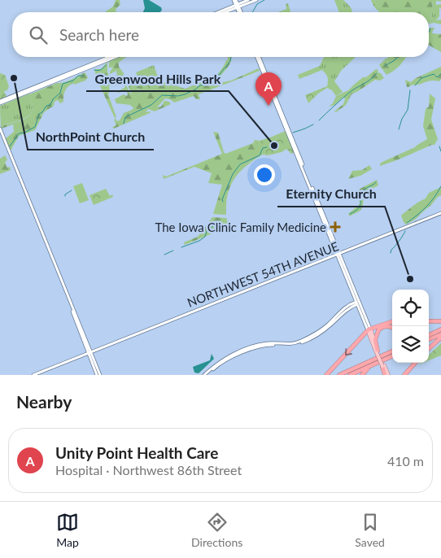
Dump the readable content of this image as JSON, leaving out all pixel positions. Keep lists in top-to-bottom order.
{
  "streets": {
    "street": ["NORTHWEST 54TH AVENUE"]
  },
  "places": {
    "other": ["NorthPoint Church", "Greenwood Hills Park", "Eternity Church"],
    "health": ["The Iowa Clinic Family Medicine"]
  },
  "page": {
    "search": "Search here",
    "pins": "A",
    "heading": "Nearby",
    "list": [
      {
        "mark": "A",
        "name": "Unity Point Health Care",
        "note": "Hospital · Northwest 86th Street",
        "value": "410 m"
      }
    ],
    "nav": ["Map", "Directions", "Saved"]
  }
}
